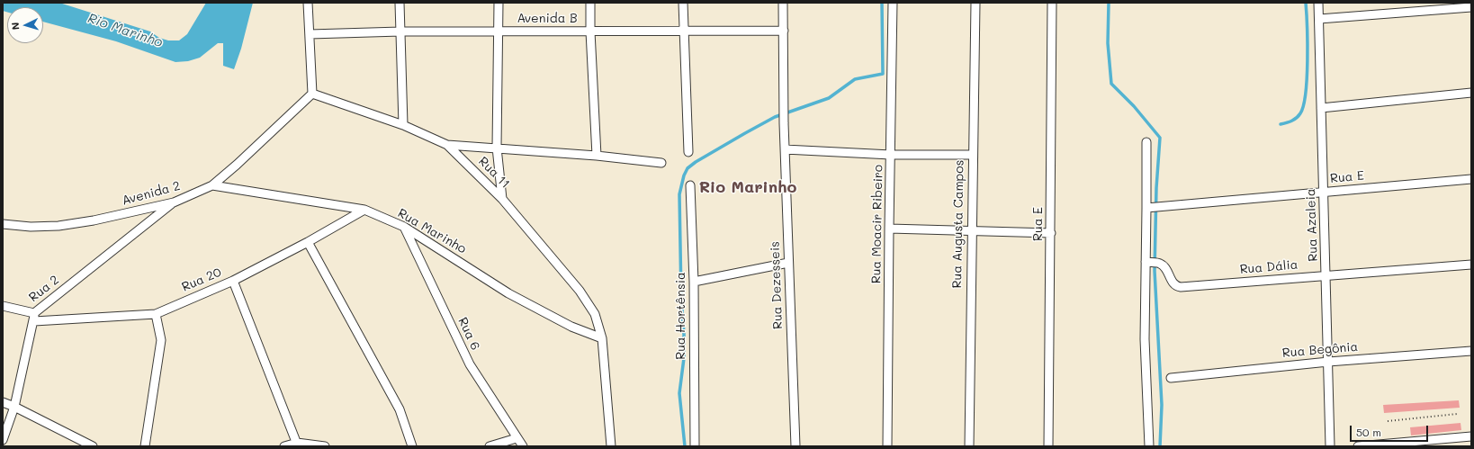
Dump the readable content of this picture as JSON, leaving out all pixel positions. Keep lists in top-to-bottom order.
{
  "streets": {
    "street": [
      "Avenida B",
      "Rua 11",
      "Rua E",
      "Avenida 2",
      "Rua Moacir Ribeiro",
      "Rua Augusta Campos",
      "Rua Azaleia",
      "Rua Marinho",
      "Rua Dália",
      "Rua 20",
      "Rua Dezesseis",
      "Rua 2",
      "Rua Hortênsia",
      "Rua 6",
      "Rua Begônia"
    ]
  },
  "crossings": [
    ["Avenida B", "Rua Dezesseis"],
    ["Rua 11", "Avenida 2"],
    ["Rua 11", "Rua Marinho"],
    ["Rua E", "Rua Azaleia"],
    ["Avenida 2", "Rua Marinho"],
    ["Avenida 2", "Rua 2"],
    ["Rua Azaleia", "Rua Dália"],
    ["Rua Azaleia", "Rua Begônia"],
    ["Rua Marinho", "Rua 20"],
    ["Rua Marinho", "Rua 6"],
    ["Rua 20", "Rua 2"]
  ],
  "districts": ["Rio Marinho"],
  "water": ["Rio Marinho"],
  "scale_bar": "50 m",
  "north": "left"
}
